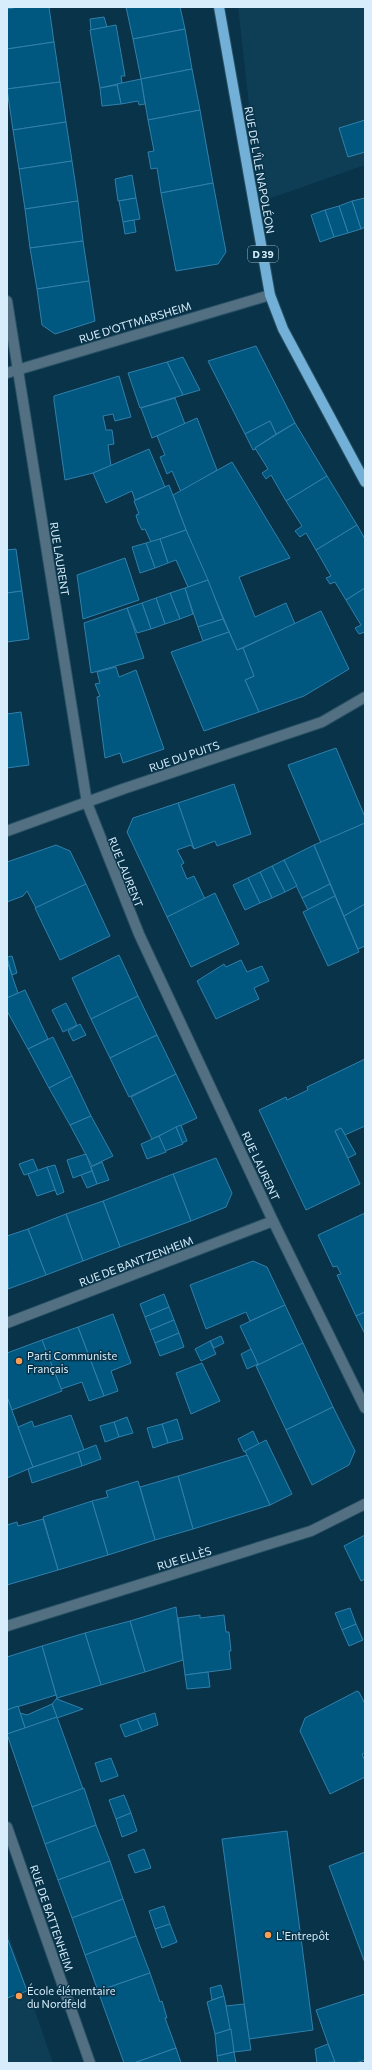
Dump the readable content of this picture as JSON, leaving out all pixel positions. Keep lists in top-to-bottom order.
{
  "streets": {
    "main road": ["RUE DE L'ÎLE NAPOLÉON", "D 39"],
    "street": [
      "RUE D'OTTMARSHEIM",
      "RUE LAURENT",
      "RUE DU PUITS",
      "RUE DE BANTZENHEIM",
      "RUE ELLÈS",
      "RUE DE BATTENHEIM"
    ]
  },
  "crossings": [
    ["RUE DE L'ÎLE NAPOLÉON", "RUE D'OTTMARSHEIM"],
    ["RUE D'OTTMARSHEIM", "RUE LAURENT"],
    ["RUE LAURENT", "RUE DU PUITS"],
    ["RUE LAURENT", "RUE DE BANTZENHEIM"]
  ],
  "places": ["Parti Communiste Français", "L'Entrepôt", "École élémentaire du Nordfeld"]
}
